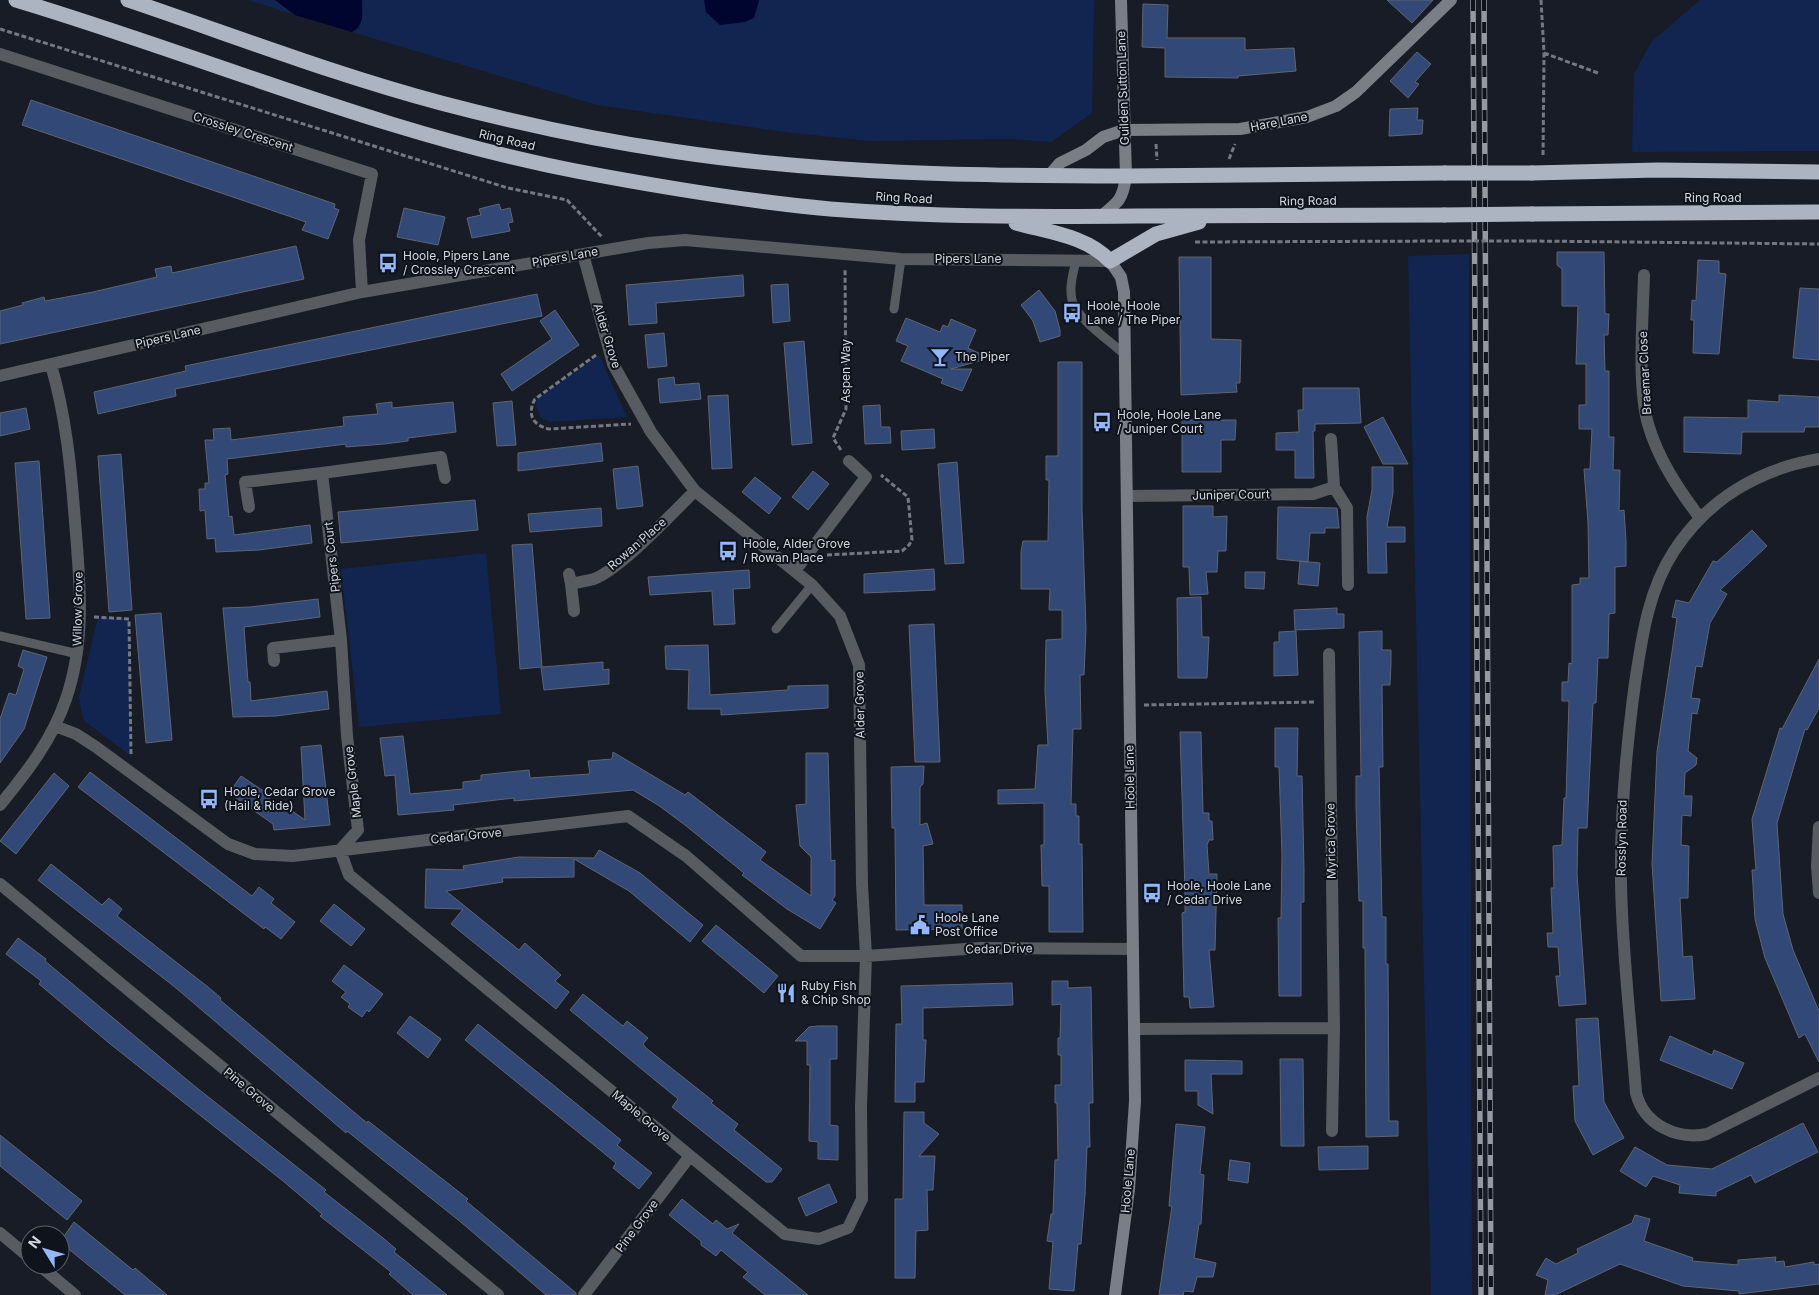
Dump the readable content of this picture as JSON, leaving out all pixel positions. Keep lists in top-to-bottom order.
{
  "streets": {
    "highway": ["Ring Road"],
    "street": [
      "Guilden Sutton Lane",
      "Hare Lane",
      "Crossley Crescent",
      "Pipers Lane",
      "Alder Grove",
      "Braemar Close",
      "Juniper Court",
      "Rowan Place",
      "Pipers Court",
      "Willow Grove",
      "Hoole Lane",
      "Maple Grove",
      "Cedar Grove",
      "Rosslyn Road",
      "Myrica Grove",
      "Cedar Drive",
      "Pine Grove"
    ],
    "path": ["Aspen Way"]
  },
  "crossings": [
    ["Guilden Sutton Lane", "Hare Lane"],
    ["Guilden Sutton Lane", "Ring Road"],
    ["Crossley Crescent", "Pipers Lane"],
    ["Pipers Lane", "Alder Grove"],
    ["Pipers Lane", "Aspen Way"],
    ["Pipers Lane", "Willow Grove"],
    ["Pipers Lane", "Hoole Lane"],
    ["Alder Grove", "Rowan Place"],
    ["Alder Grove", "Maple Grove"],
    ["Alder Grove", "Cedar Grove"],
    ["Alder Grove", "Cedar Drive"],
    ["Braemar Close", "Rosslyn Road"],
    ["Juniper Court", "Hoole Lane"],
    ["Pipers Court", "Maple Grove"],
    ["Willow Grove", "Cedar Grove"],
    ["Hoole Lane", "Cedar Drive"],
    ["Maple Grove", "Cedar Grove"],
    ["Maple Grove", "Cedar Drive"],
    ["Maple Grove", "Pine Grove"],
    ["Cedar Grove", "Cedar Drive"]
  ],
  "places": {
    "bus stop": [
      "Hoole, Pipers Lane / Crossley Crescent",
      "Hoole, Hoole Lane / The Piper",
      "Hoole, Hoole Lane / Juniper Court",
      "Hoole, Alder Grove / Rowan Place",
      "Hoole, Cedar Grove (Hail & Ride)",
      "Hoole, Hoole Lane / Cedar Drive"
    ],
    "bar": ["The Piper"],
    "public building": ["Hoole Lane Post Office"],
    "restaurant": ["Ruby Fish & Chip Shop"]
  },
  "north": "top left"
}
